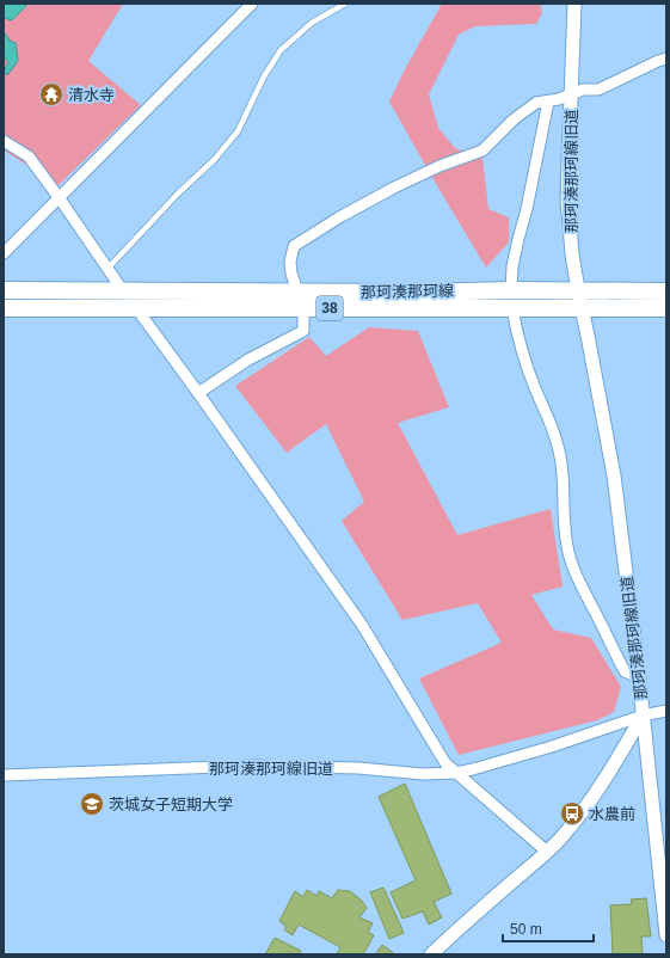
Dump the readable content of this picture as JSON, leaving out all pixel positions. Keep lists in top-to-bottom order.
{
  "streets": {
    "main road": ["那珂湊那珂線", "38"],
    "street": ["那珂湊那珂線旧道"]
  },
  "crossings": [
    ["那珂湊那珂線旧道", "那珂湊那珂線"]
  ],
  "places": {
    "temple": ["清水寺"],
    "school or university": ["茨城女子短期大学"],
    "bus stop": ["水農前"]
  },
  "scale_bar": "50 m"
}
